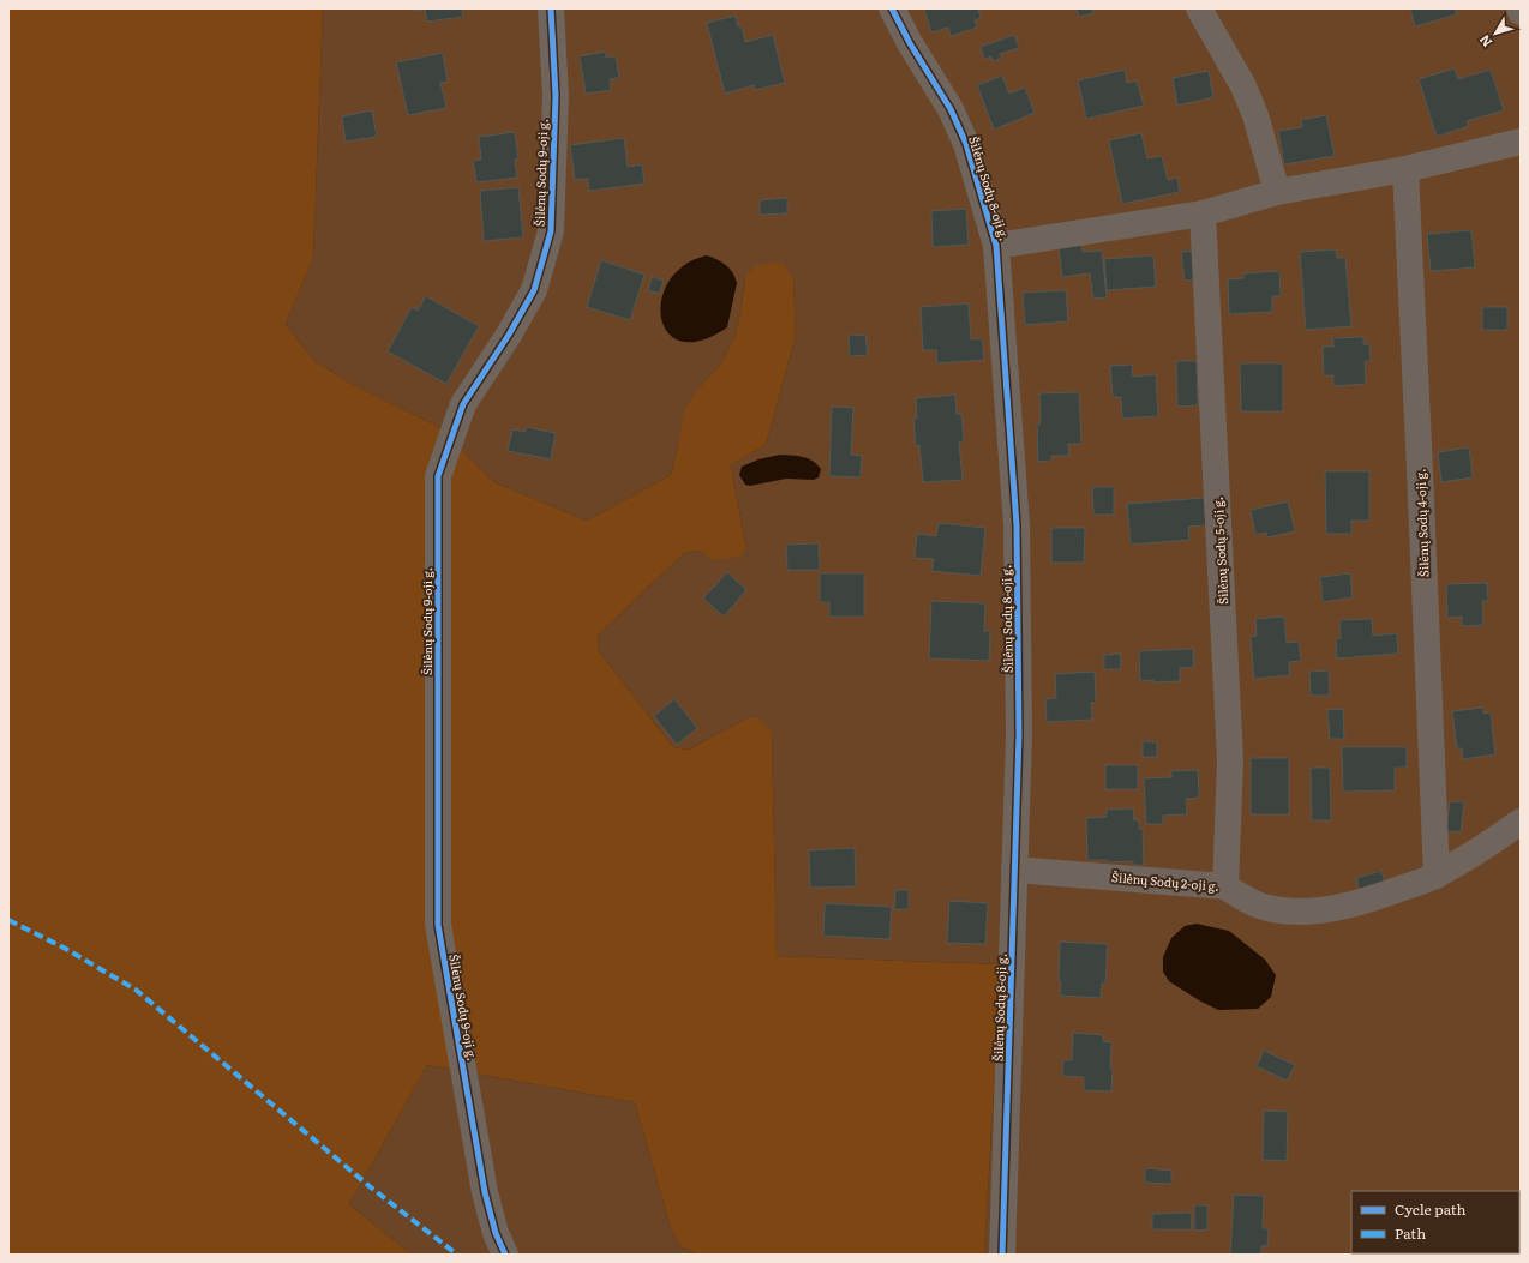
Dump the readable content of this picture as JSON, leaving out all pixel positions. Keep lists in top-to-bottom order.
{
  "streets": {
    "street": [
      "Šilėnų Sodų 9-oji g.",
      "Šilėnų Sodų 8-oji g.",
      "Šilėnų Sodų 4-oji g.",
      "Šilėnų Sodų 5-oji g.",
      "Šilėnų Sodų 2-oji g."
    ]
  },
  "crossings": [
    ["Šilėnų Sodų 8-oji g.", "Šilėnų Sodų 2-oji g."],
    ["Šilėnų Sodų 4-oji g.", "Šilėnų Sodų 2-oji g."],
    ["Šilėnų Sodų 5-oji g.", "Šilėnų Sodų 2-oji g."]
  ],
  "legend": ["Cycle path", "Path"],
  "north": "bottom left"
}
